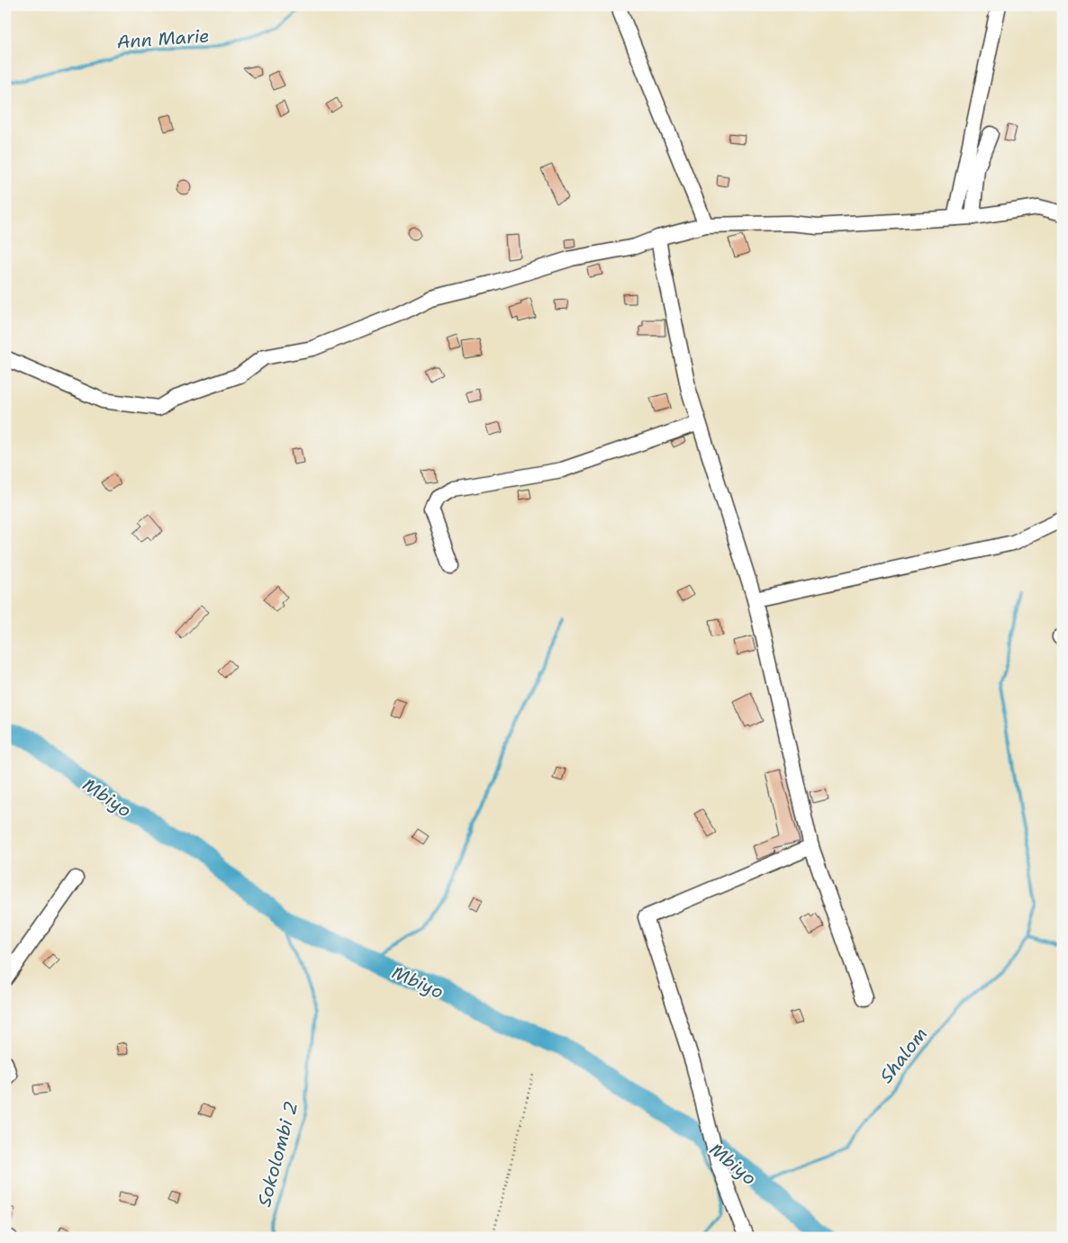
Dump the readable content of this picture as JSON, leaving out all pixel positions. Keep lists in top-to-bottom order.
{
  "water": [
    "Ann Marie",
    "Mbiyo",
    "Shalom",
    "Sokolombi 2"
  ]
}
